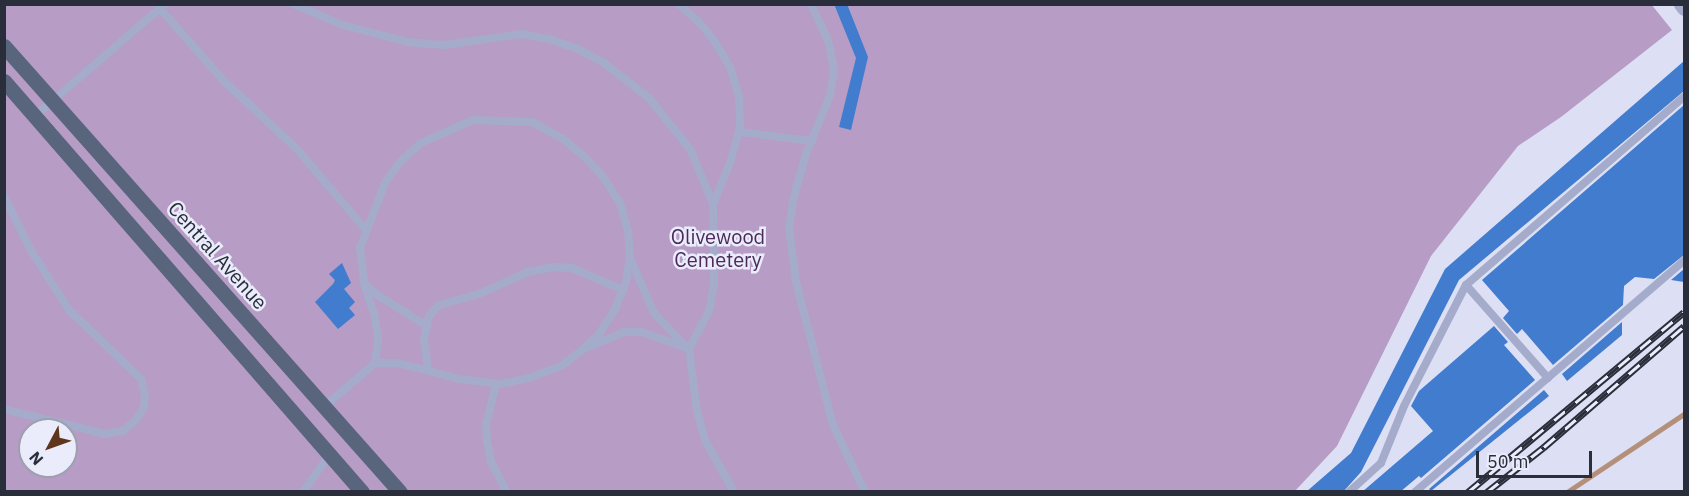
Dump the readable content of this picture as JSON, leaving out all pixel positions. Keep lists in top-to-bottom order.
{
  "streets": {
    "main road": ["Central Avenue"]
  },
  "parks": ["Olivewood Cemetery"],
  "scale_bar": "50 m",
  "north": "bottom left"
}
